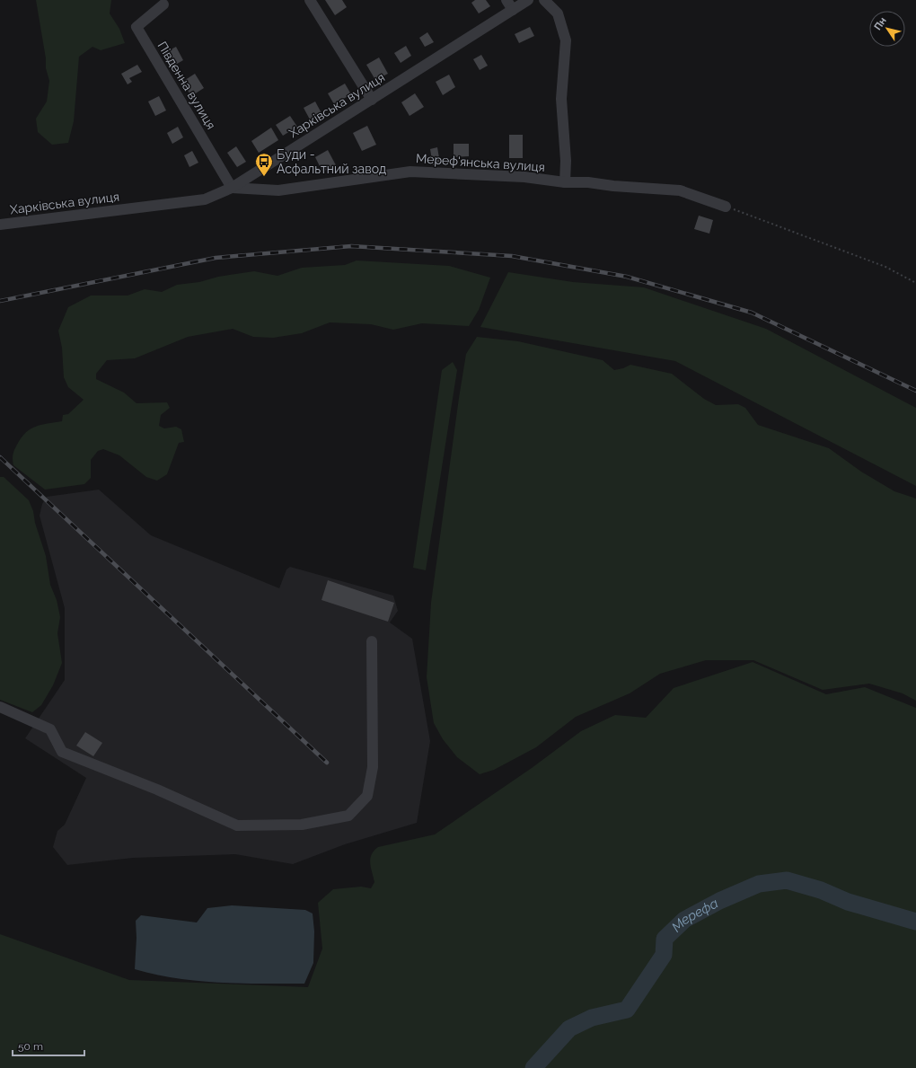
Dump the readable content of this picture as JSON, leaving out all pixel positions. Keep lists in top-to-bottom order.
{
  "streets": {
    "street": ["Південна вулиця", "Харківська вулиця", "Мереф'янська вулиця"]
  },
  "crossings": [
    ["Південна вулиця", "Харківська вулиця"],
    ["Південна вулиця", "Мереф'янська вулиця"],
    ["Харківська вулиця", "Мереф'янська вулиця"]
  ],
  "water": ["Мерефа"],
  "places": {
    "bus stop": ["Буди - Асфальтний завод"]
  },
  "scale_bar": "50 m",
  "north": "top left"
}
